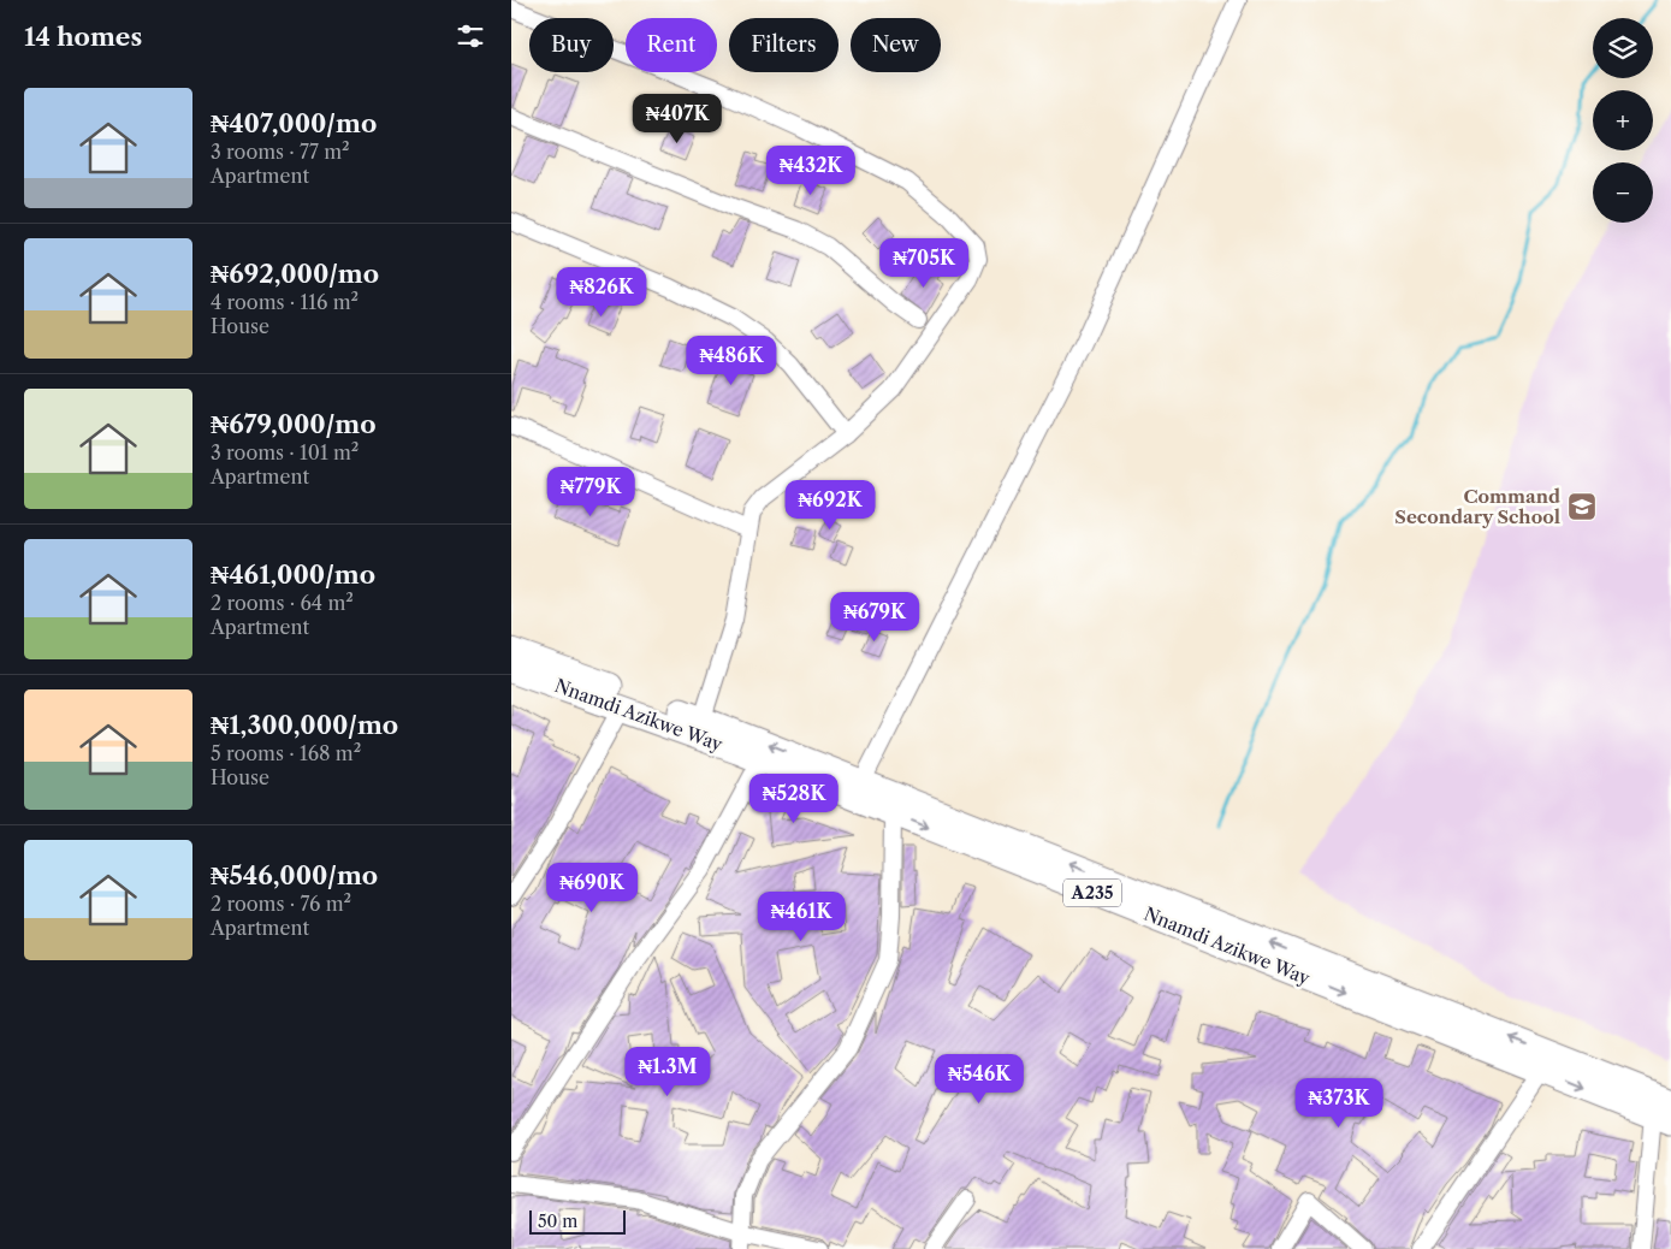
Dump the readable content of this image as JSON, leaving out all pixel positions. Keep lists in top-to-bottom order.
{
  "streets": {
    "highway": ["Nnamdi Azikwe Way", "A235"]
  },
  "places": {
    "school or university": ["Command Secondary School"]
  },
  "scale_bar": "50 m",
  "page": {
    "heading": "14 homes",
    "map_buttons": ["+", "−"],
    "chip": [
      "Buy",
      "Rent",
      "Filters",
      "New"
    ],
    "list": [
      {
        "name": "₦407,000/mo",
        "note": "3 rooms · 77 m² · Apartment"
      },
      {
        "name": "₦692,000/mo",
        "note": "4 rooms · 116 m² · House"
      },
      {
        "name": "₦679,000/mo",
        "note": "3 rooms · 101 m² · Apartment"
      },
      {
        "name": "₦461,000/mo",
        "note": "2 rooms · 64 m² · Apartment"
      },
      {
        "name": "₦1,300,000/mo",
        "note": "5 rooms · 168 m² · House"
      },
      {
        "name": "₦546,000/mo",
        "note": "2 rooms · 76 m² · Apartment"
      }
    ],
    "price": [
      "₦407K",
      "₦432K",
      "₦705K",
      "₦826K",
      "₦486K",
      "₦779K",
      "₦692K",
      "₦679K",
      "₦528K",
      "₦690K",
      "₦461K",
      "₦1.3M",
      "₦546K",
      "₦373K"
    ],
    "scale": "50 m"
  }
}
